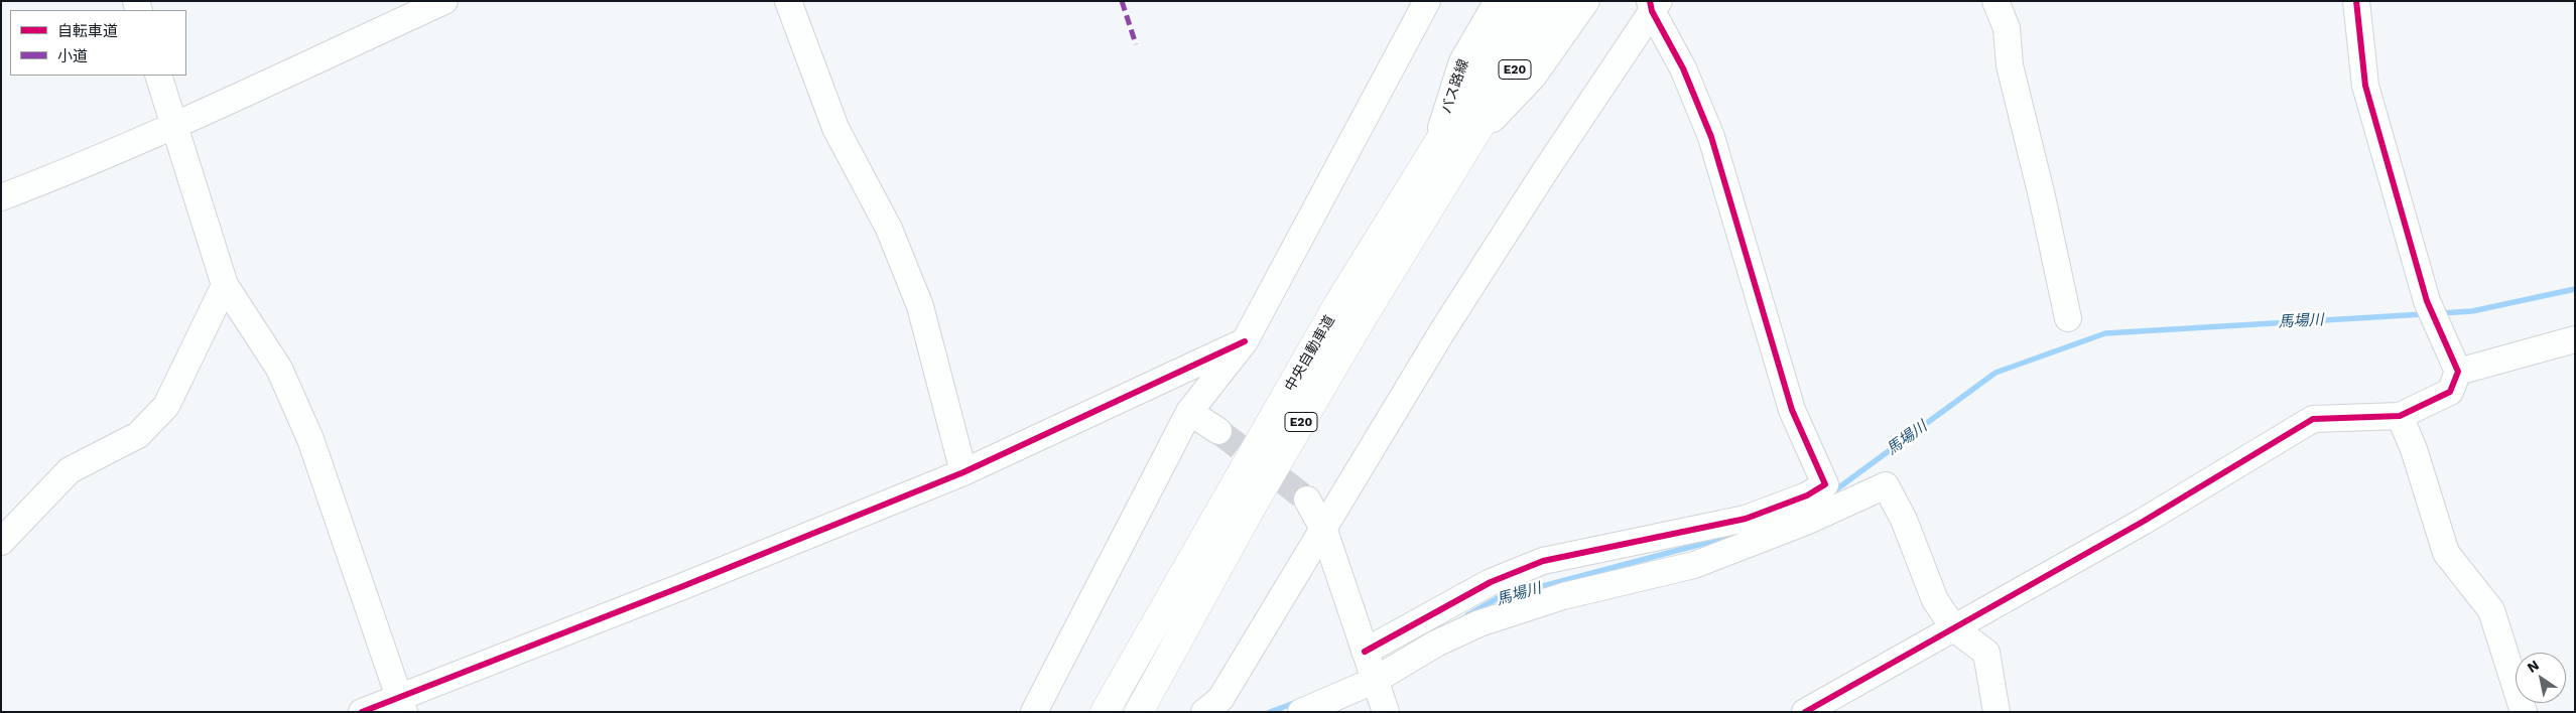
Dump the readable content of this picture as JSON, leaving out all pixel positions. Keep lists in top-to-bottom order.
{
  "streets": {
    "highway": ["E20", "中央自動車道"],
    "street": ["バス路線"]
  },
  "crossings": [
    ["バス路線", "中央自動車道"]
  ],
  "water": ["馬場川"],
  "legend": ["自転車道", "小道"],
  "north": "top left"
}
